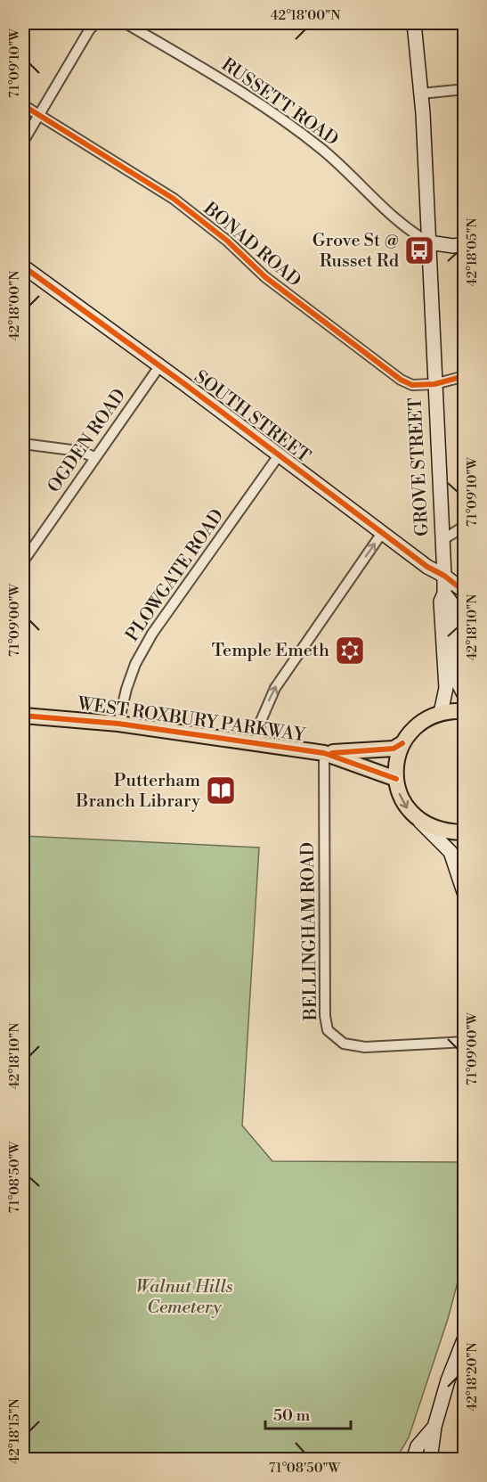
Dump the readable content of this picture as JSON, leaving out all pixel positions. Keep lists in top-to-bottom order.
{
  "streets": {
    "main road": ["SOUTH STREET", "GROVE STREET", "WEST ROXBURY PARKWAY"],
    "street": [
      "RUSSETT ROAD",
      "BONAD ROAD",
      "OGDEN ROAD",
      "PLOWGATE ROAD",
      "BELLINGHAM ROAD"
    ]
  },
  "crossings": [
    ["RUSSETT ROAD", "GROVE STREET"],
    ["BONAD ROAD", "GROVE STREET"],
    ["SOUTH STREET", "OGDEN ROAD"],
    ["SOUTH STREET", "GROVE STREET"],
    ["SOUTH STREET", "PLOWGATE ROAD"],
    ["PLOWGATE ROAD", "WEST ROXBURY PARKWAY"],
    ["WEST ROXBURY PARKWAY", "BELLINGHAM ROAD"]
  ],
  "parks": ["Walnut Hills Cemetery"],
  "places": {
    "bus stop": ["Grove St @ Russet Rd"],
    "synagogue": ["Temple Emeth"],
    "library": ["Putterham Branch Library"]
  },
  "scale_bar": "50 m",
  "coordinates": [
    "42°18'00\"N",
    "71°09'10\"W",
    "42°18'05\"N",
    "71°09'00\"W",
    "42°18'10\"N",
    "71°08'50\"W",
    "42°18'20\"N",
    "42°18'15\"N"
  ]
}
